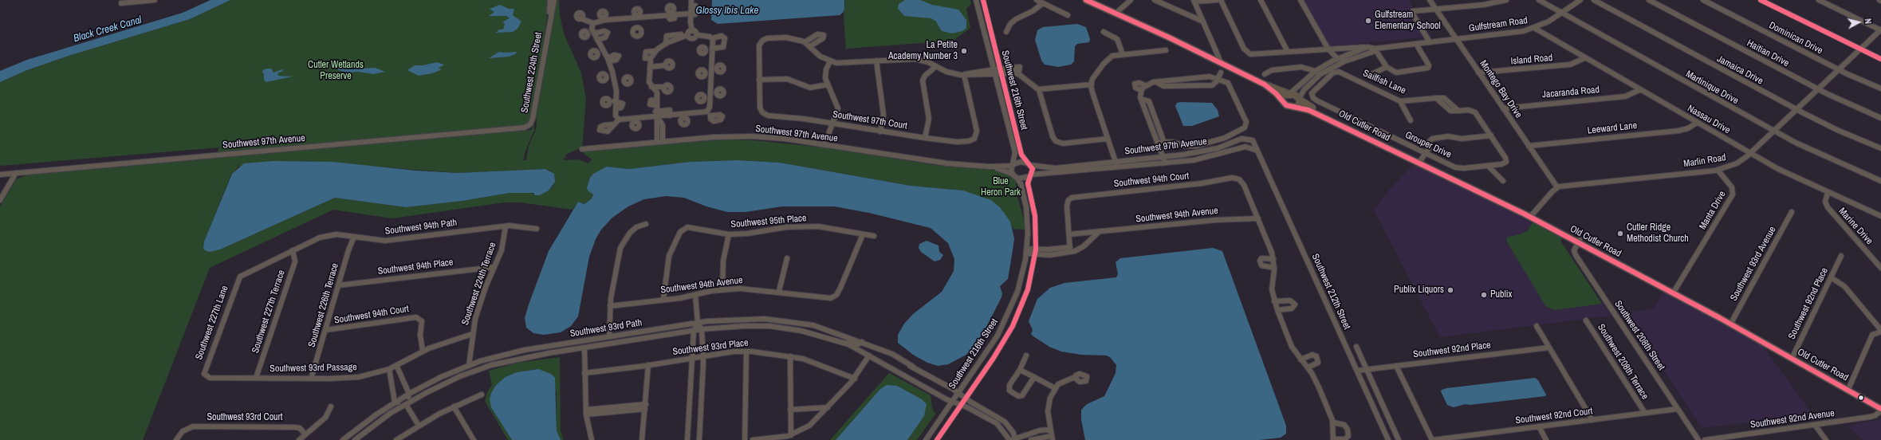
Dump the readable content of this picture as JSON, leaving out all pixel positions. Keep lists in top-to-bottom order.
{
  "streets": {
    "main road": ["Old Cutler Road"],
    "street": [
      "Gulfstream Road",
      "Dominican Drive",
      "Haitian Drive",
      "Island Road",
      "Jamaica Drive",
      "Southwest 224th Street",
      "Sailfish Lane",
      "Martinique Drive",
      "Montego Bay Drive",
      "Southwest 216th Street",
      "Jacaranda Road",
      "Nassau Drive",
      "Southwest 97th Court",
      "Leeward Lane",
      "Southwest 97th Avenue",
      "Grouper Drive",
      "Marlin Road",
      "Southwest 94th Court",
      "Manta Drive",
      "Southwest 94th Avenue",
      "Southwest 95th Place",
      "Marine Drive",
      "Southwest 94th Path",
      "Southwest 93rd Avenue",
      "Southwest 94th Place",
      "Southwest 224th Terrace",
      "Southwest 212th Street",
      "Southwest 92nd Place",
      "Southwest 226th Terrace",
      "Southwest 227th Terrace",
      "Southwest 227th Lane",
      "Southwest 93rd Path",
      "Southwest 208th Street",
      "Southwest 93rd Place",
      "Southwest 208th Terrace",
      "Southwest 93rd Passage",
      "Southwest 92nd Court",
      "Southwest 93rd Court",
      "Southwest 92nd Avenue"
    ]
  },
  "crossings": [
    ["Gulfstream Road", "Martinique Drive"],
    ["Gulfstream Road", "Montego Bay Drive"],
    ["Gulfstream Road", "Nassau Drive"],
    ["Dominican Drive", "Marlin Road"],
    ["Haitian Drive", "Marlin Road"],
    ["Island Road", "Montego Bay Drive"],
    ["Island Road", "Nassau Drive"],
    ["Jamaica Drive", "Marlin Road"],
    ["Southwest 224th Street", "Southwest 97th Avenue"],
    ["Sailfish Lane", "Grouper Drive"],
    ["Martinique Drive", "Marlin Road"],
    ["Montego Bay Drive", "Jacaranda Road"],
    ["Montego Bay Drive", "Leeward Lane"],
    ["Montego Bay Drive", "Marlin Road"],
    ["Southwest 216th Street", "Southwest 97th Avenue"],
    ["Southwest 216th Street", "Southwest 93rd Path"],
    ["Jacaranda Road", "Nassau Drive"],
    ["Nassau Drive", "Leeward Lane"],
    ["Nassau Drive", "Marlin Road"],
    ["Nassau Drive", "Marine Drive"],
    ["Old Cutler Road", "Manta Drive"],
    ["Old Cutler Road", "Southwest 93rd Avenue"],
    ["Old Cutler Road", "Southwest 92nd Place"],
    ["Old Cutler Road", "Southwest 208th Street"],
    ["Old Cutler Road", "Southwest 92nd Avenue"],
    ["Southwest 97th Avenue", "Southwest 212th Street"],
    ["Marlin Road", "Manta Drive"],
    ["Southwest 94th Court", "Southwest 94th Avenue"],
    ["Southwest 94th Court", "Southwest 226th Terrace"],
    ["Southwest 94th Court", "Southwest 93rd Passage"],
    ["Southwest 94th Avenue", "Southwest 95th Place"],
    ["Southwest 94th Path", "Southwest 224th Terrace"],
    ["Southwest 94th Path", "Southwest 226th Terrace"],
    ["Southwest 94th Path", "Southwest 227th Terrace"],
    ["Southwest 94th Path", "Southwest 227th Lane"],
    ["Southwest 94th Place", "Southwest 224th Terrace"],
    ["Southwest 94th Place", "Southwest 226th Terrace"],
    ["Southwest 224th Terrace", "Southwest 93rd Path"],
    ["Southwest 224th Terrace", "Southwest 93rd Passage"],
    ["Southwest 212th Street", "Southwest 92nd Place"],
    ["Southwest 226th Terrace", "Southwest 93rd Passage"],
    ["Southwest 227th Terrace", "Southwest 93rd Passage"],
    ["Southwest 227th Lane", "Southwest 93rd Passage"],
    ["Southwest 208th Street", "Southwest 92nd Court"],
    ["Southwest 208th Terrace", "Southwest 92nd Court"]
  ],
  "water": ["Glossy Ibis Lake", "Black Creek Canal"],
  "parks": ["Cutler Wetlands Preserve", "Blue Heron Park"],
  "places": [
    "Gulfstream Elementary School",
    "La Petite Academy Number 3",
    "Cutler Ridge Methodist Church",
    "Publix Liquors",
    "Publix"
  ],
  "north": "right"
}
